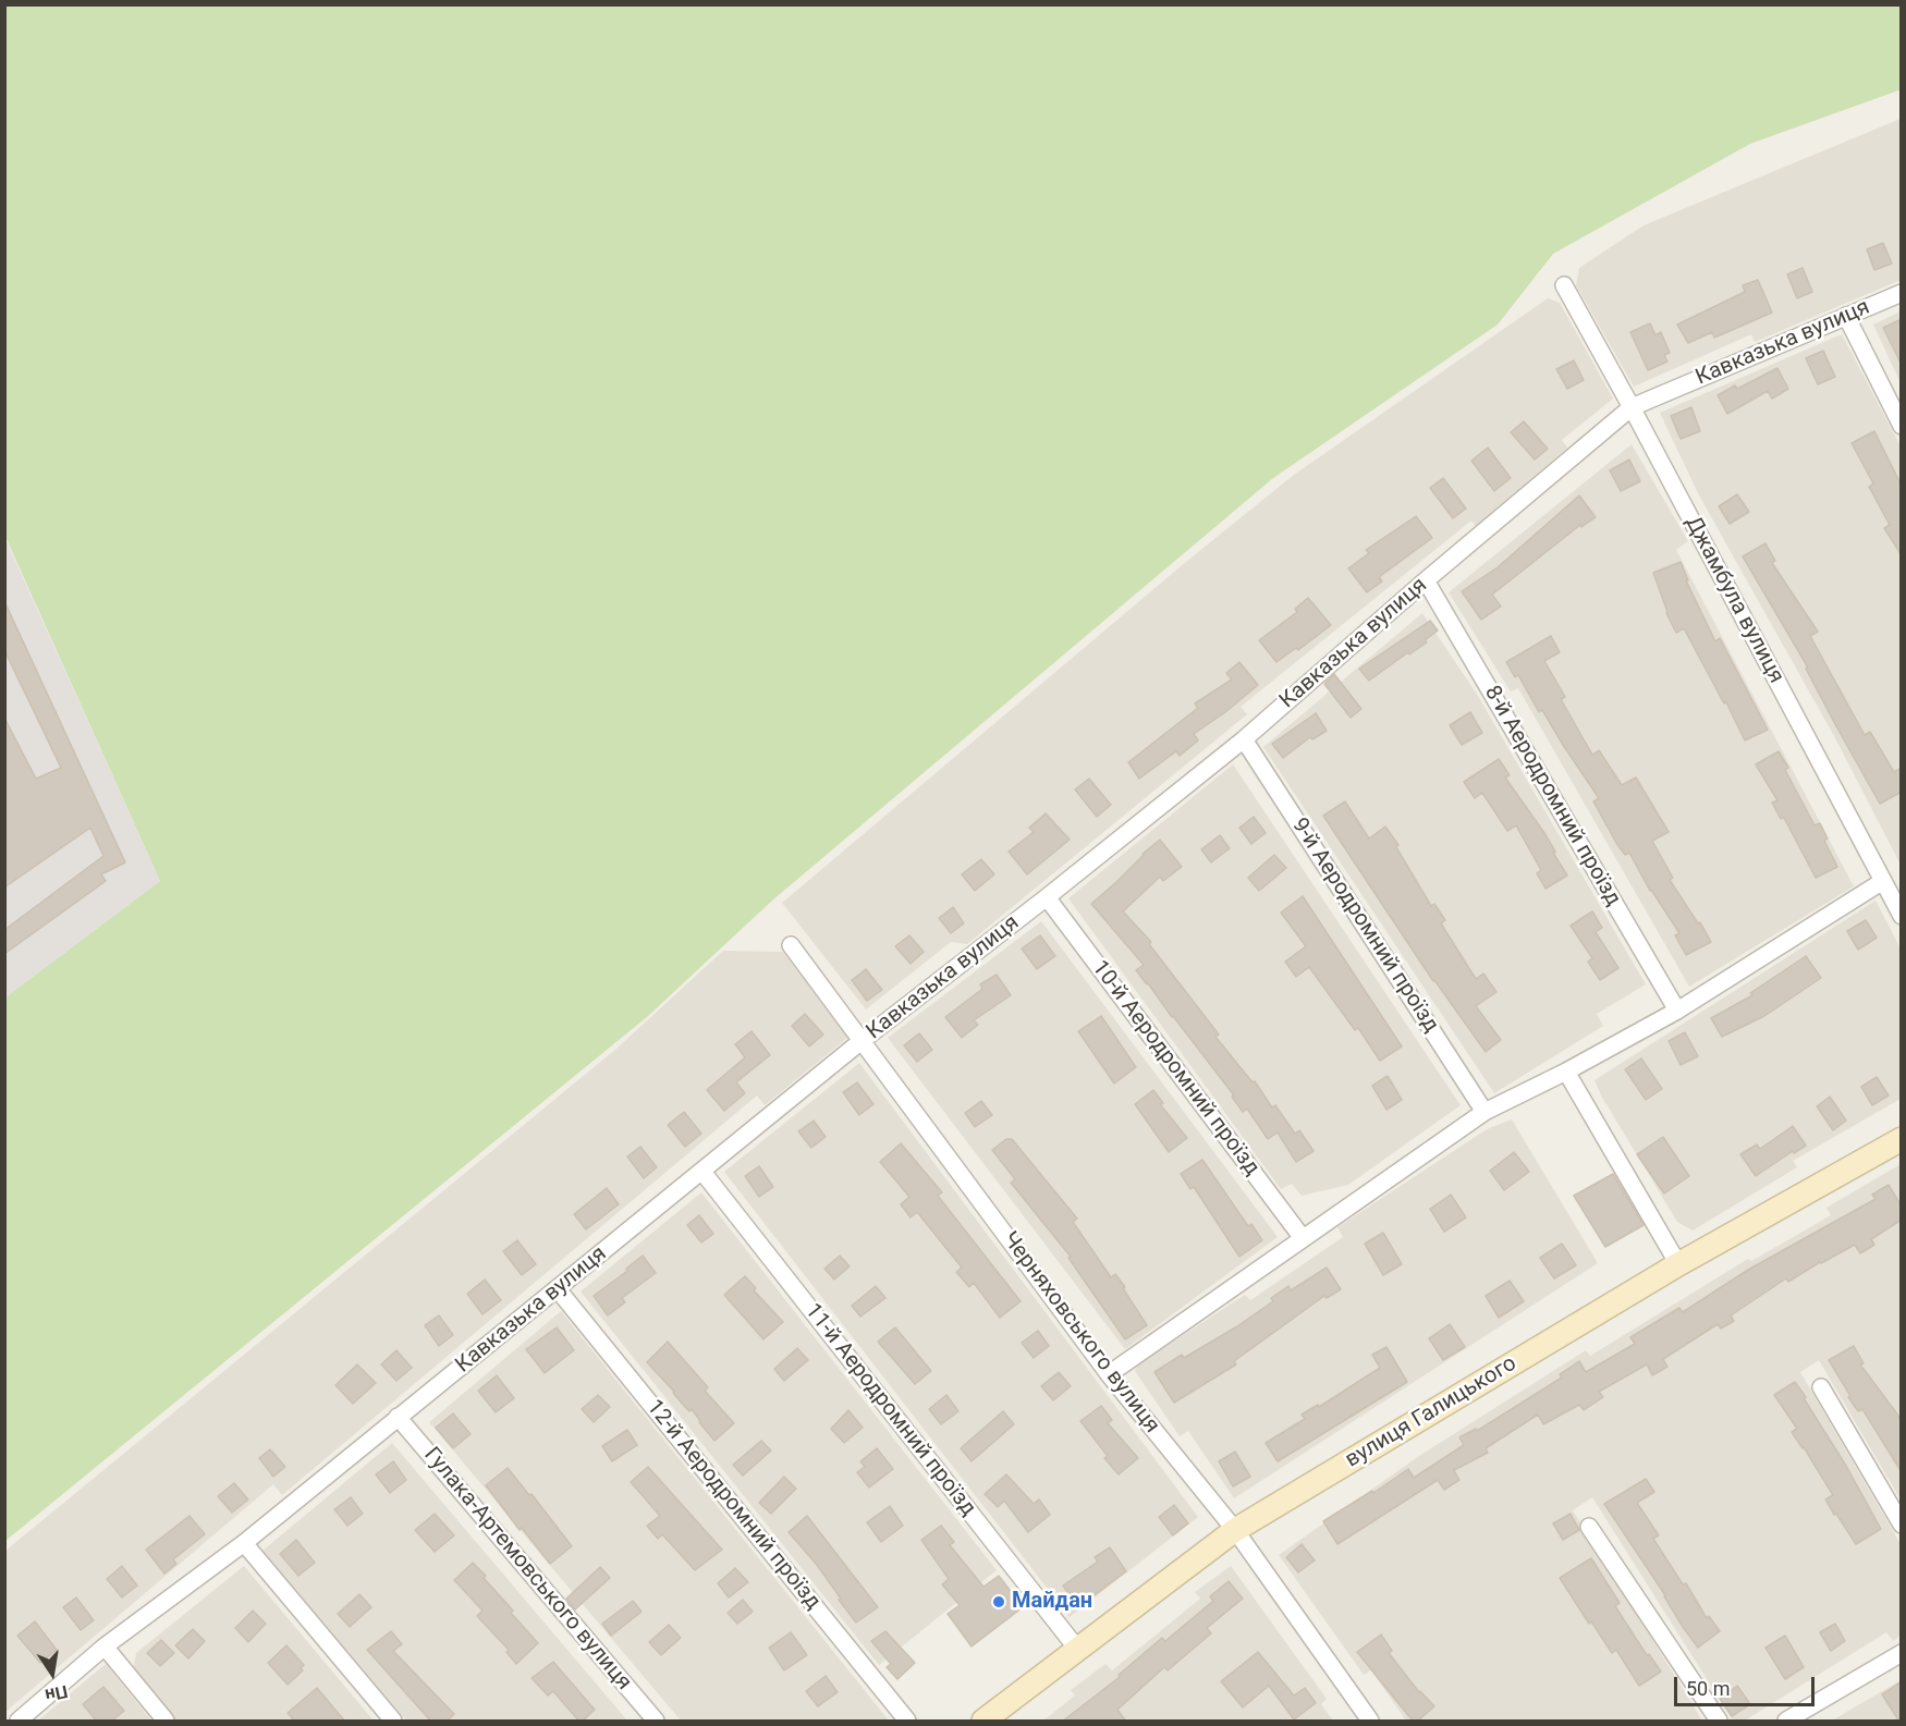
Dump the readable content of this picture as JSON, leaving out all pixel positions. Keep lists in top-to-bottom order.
{
  "streets": {
    "street": [
      "Кавказька вулиця",
      "Джамбула вулиця",
      "8-й Аеродромний проїзд",
      "9-й Аеродромний проїзд",
      "10-й Аеродромний проїзд",
      "Черняховського вулиця",
      "11-й Аеродромний проїзд",
      "вулиця Галицького",
      "12-й Аеродромний проїзд",
      "Гулака-Артемовського вулиця"
    ]
  },
  "crossings": [
    ["Кавказька вулиця", "Джамбула вулиця"],
    ["Кавказька вулиця", "8-й Аеродромний проїзд"],
    ["Кавказька вулиця", "9-й Аеродромний проїзд"],
    ["Кавказька вулиця", "10-й Аеродромний проїзд"],
    ["Кавказька вулиця", "Черняховського вулиця"],
    ["Кавказька вулиця", "11-й Аеродромний проїзд"],
    ["Кавказька вулиця", "12-й Аеродромний проїзд"],
    ["Кавказька вулиця", "Гулака-Артемовського вулиця"],
    ["Черняховського вулиця", "вулиця Галицького"],
    ["11-й Аеродромний проїзд", "вулиця Галицького"]
  ],
  "places": ["Майдан"],
  "scale_bar": "50 m",
  "north": "bottom"
}
